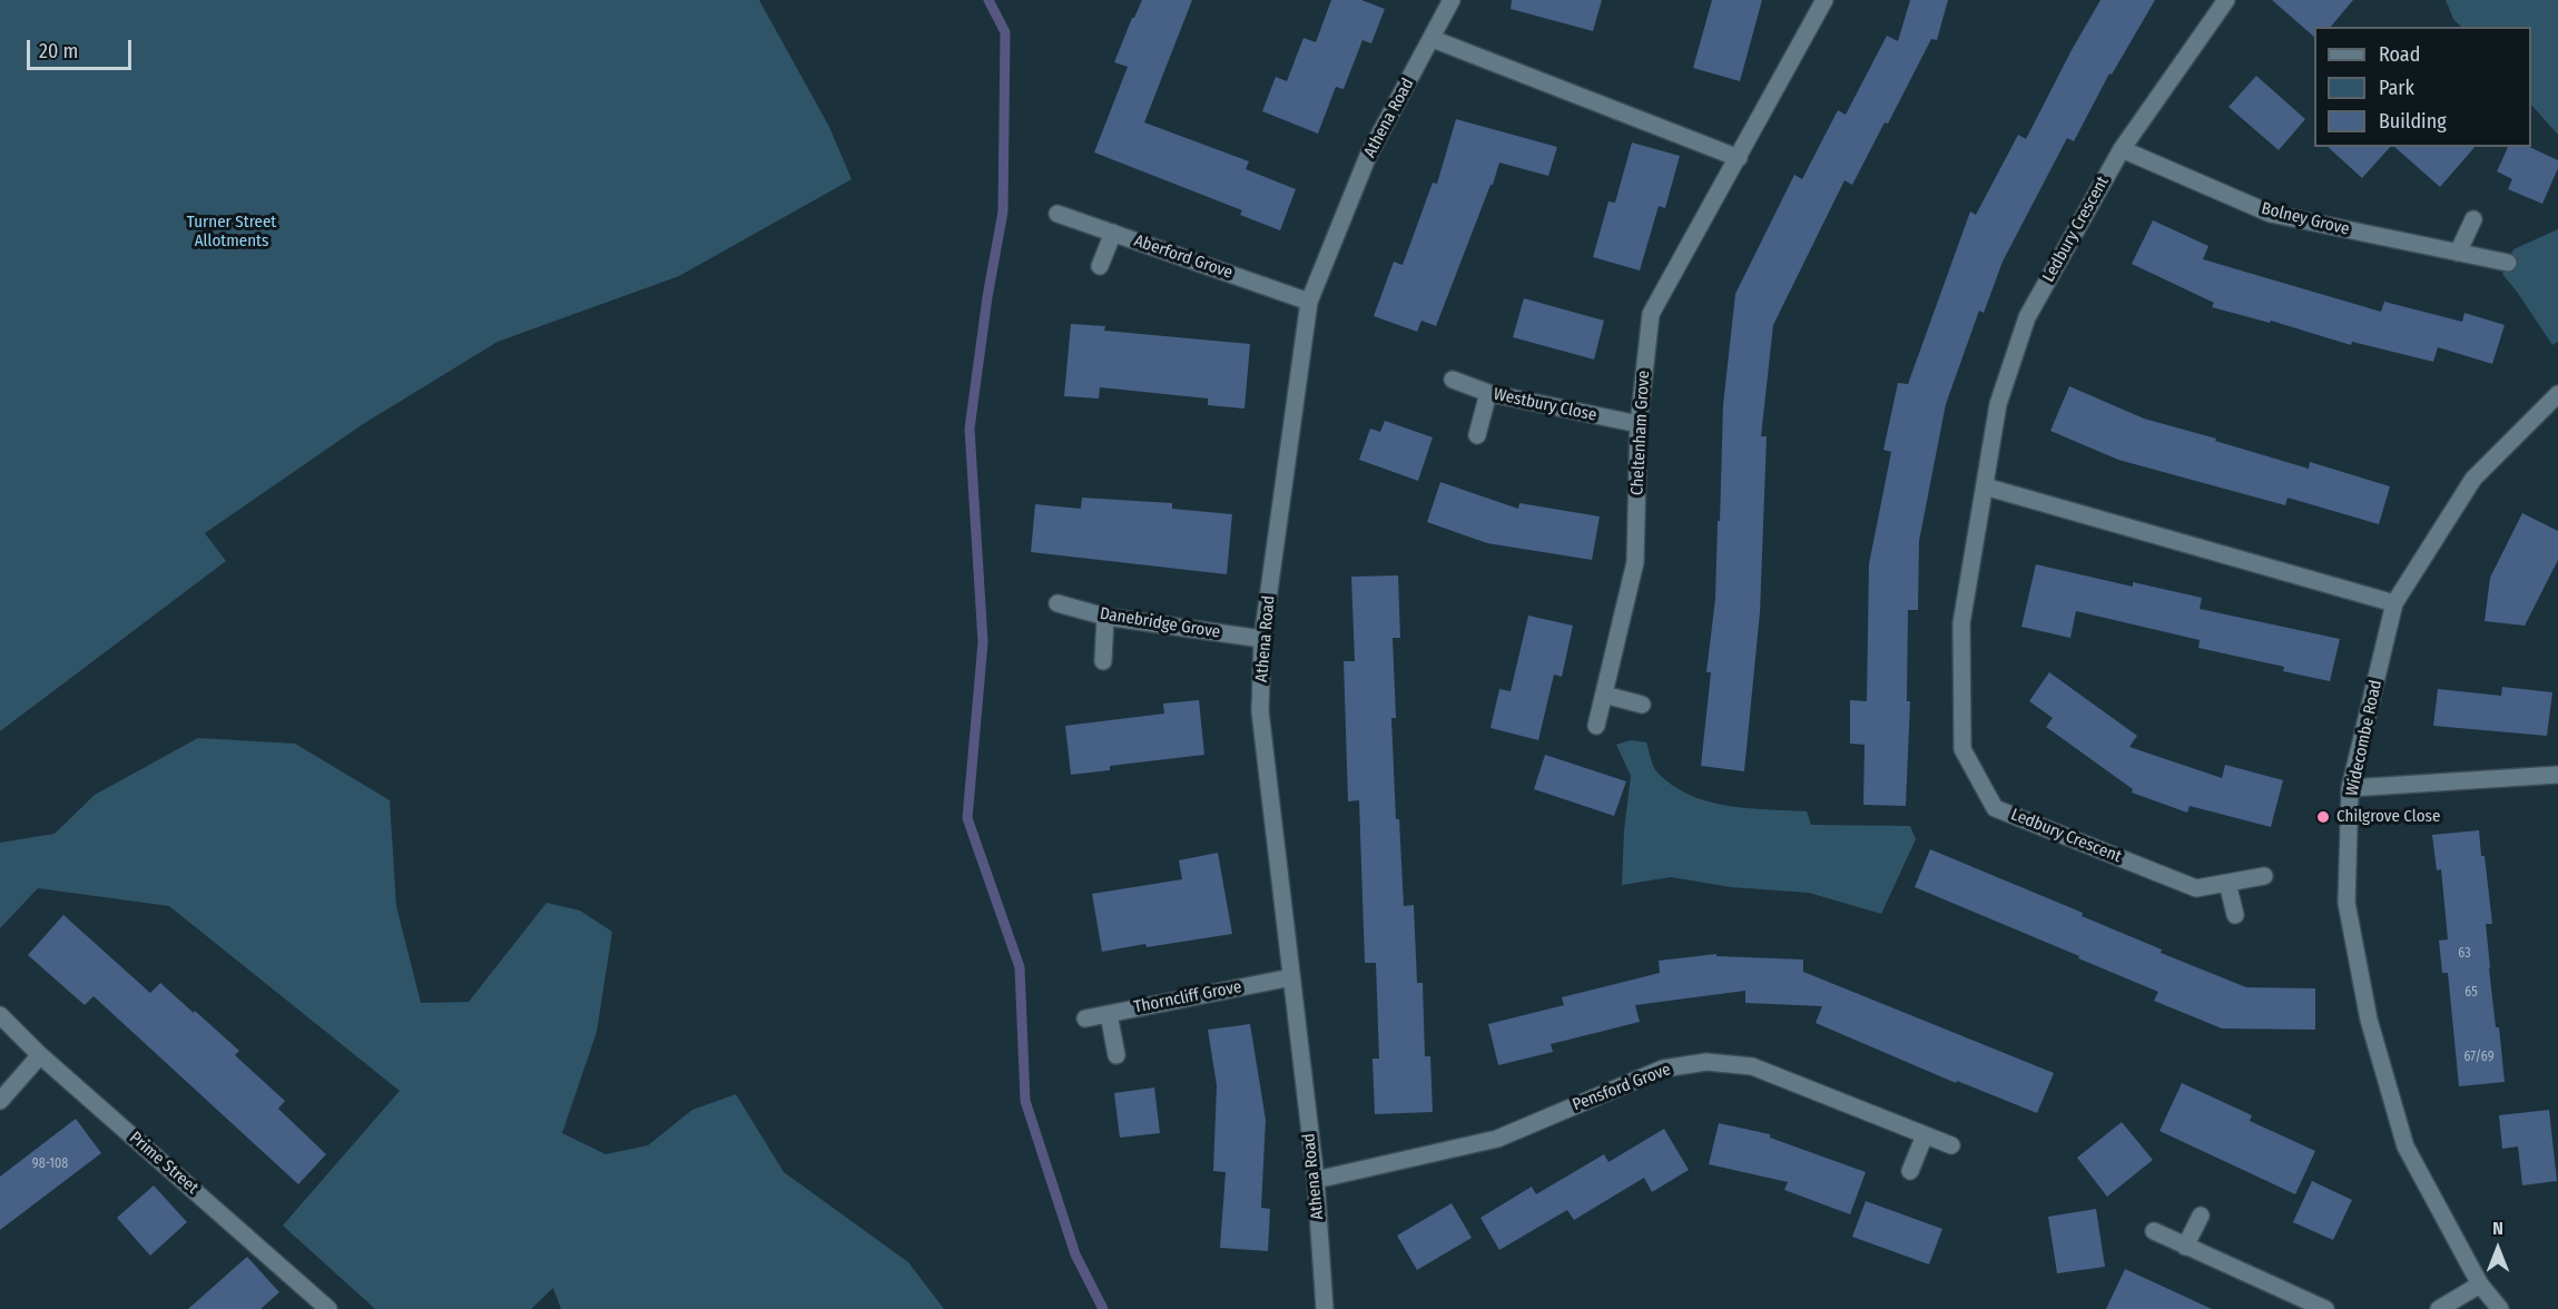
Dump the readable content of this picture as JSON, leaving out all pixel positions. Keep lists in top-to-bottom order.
{
  "streets": {
    "street": [
      "Athena Road",
      "Bolney Grove",
      "Ledbury Crescent",
      "Aberford Grove",
      "Westbury Close",
      "Cheltenham Grove",
      "Danebridge Grove",
      "Widecombe Road",
      "Thorncliff Grove",
      "Pensford Grove",
      "Prime Street"
    ]
  },
  "crossings": [
    ["Athena Road", "Aberford Grove"],
    ["Athena Road", "Danebridge Grove"],
    ["Athena Road", "Thorncliff Grove"],
    ["Athena Road", "Pensford Grove"],
    ["Bolney Grove", "Ledbury Crescent"],
    ["Westbury Close", "Cheltenham Grove"]
  ],
  "parks": ["Turner Street Allotments"],
  "places": ["Chilgrove Close"],
  "house_numbers": [
    "63",
    "65",
    "67/69",
    "98-108"
  ],
  "legend": ["Road", "Park", "Building"],
  "scale_bar": "20 m",
  "north": "top"
}
